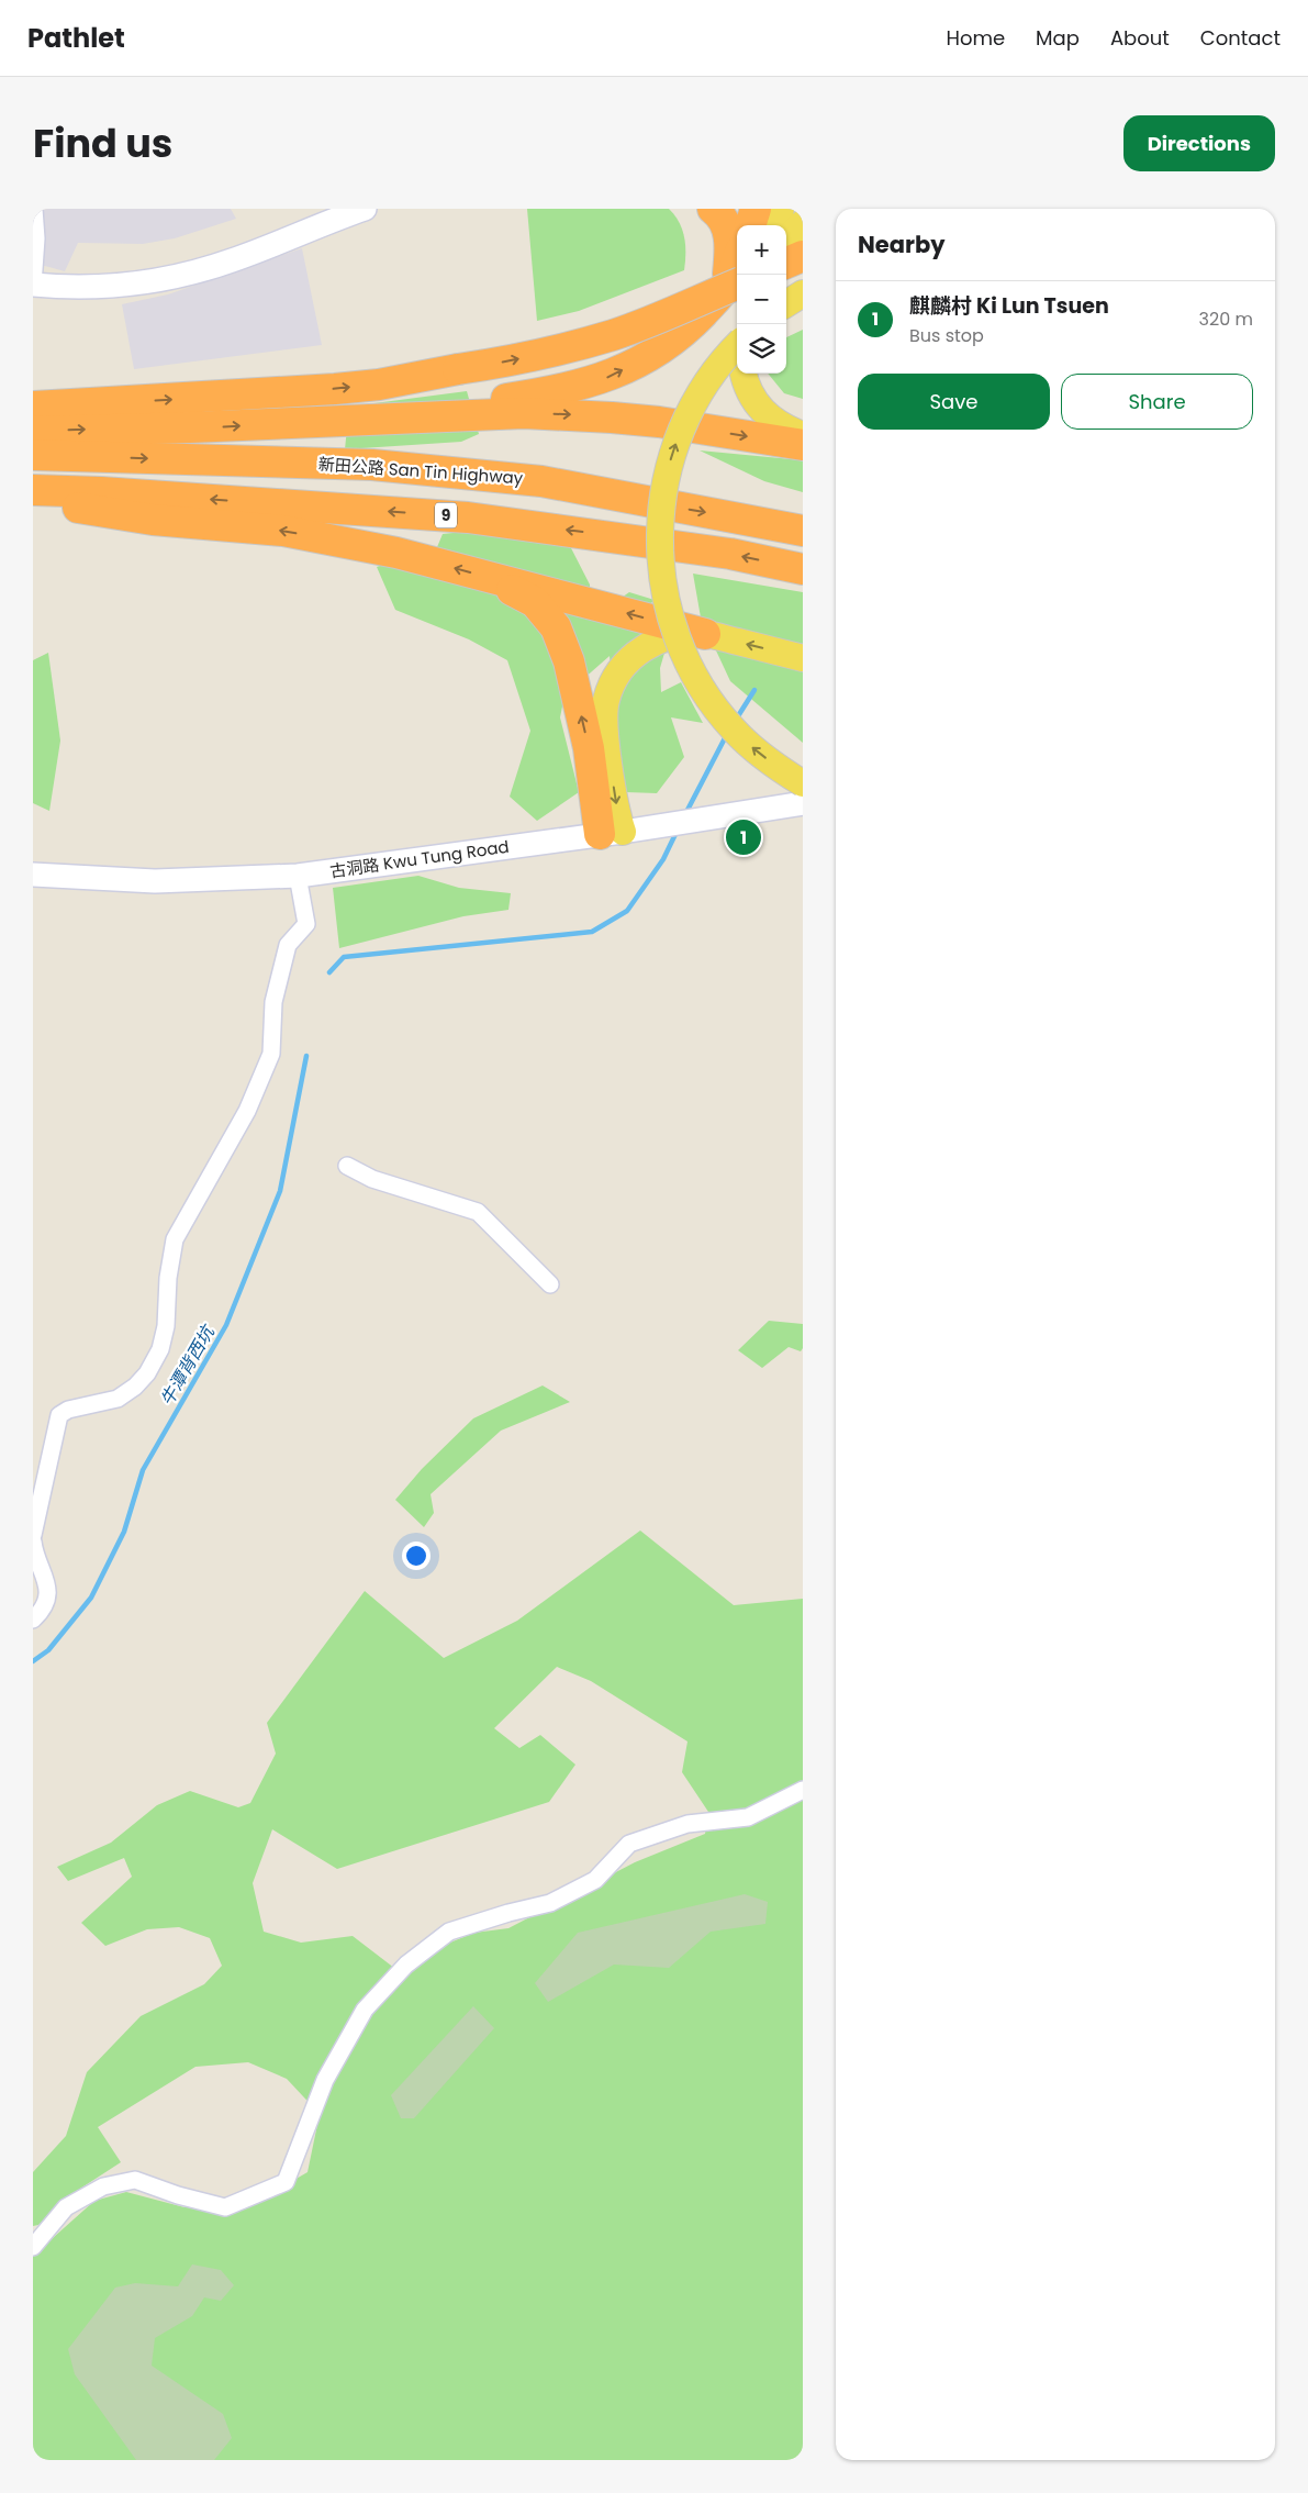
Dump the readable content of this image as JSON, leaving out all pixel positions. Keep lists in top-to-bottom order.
{
  "streets": {
    "highway": ["新田公路 San Tin Highway", "9"],
    "street": ["古洞路 Kwu Tung Road"]
  },
  "water": ["牛潭背西坑"],
  "page": {
    "header": "Pathlet",
    "nav": [
      "Home",
      "Map",
      "About",
      "Contact"
    ],
    "title": "Find us",
    "buttons": [
      "Directions",
      ["Save", "Share"]
    ],
    "heading": "Nearby",
    "map_buttons": ["+", "−"],
    "list": [
      {
        "mark": "1",
        "name": "麒麟村 Ki Lun Tsuen",
        "note": "Bus stop",
        "value": "320 m"
      }
    ],
    "pins": "1"
  }
}
